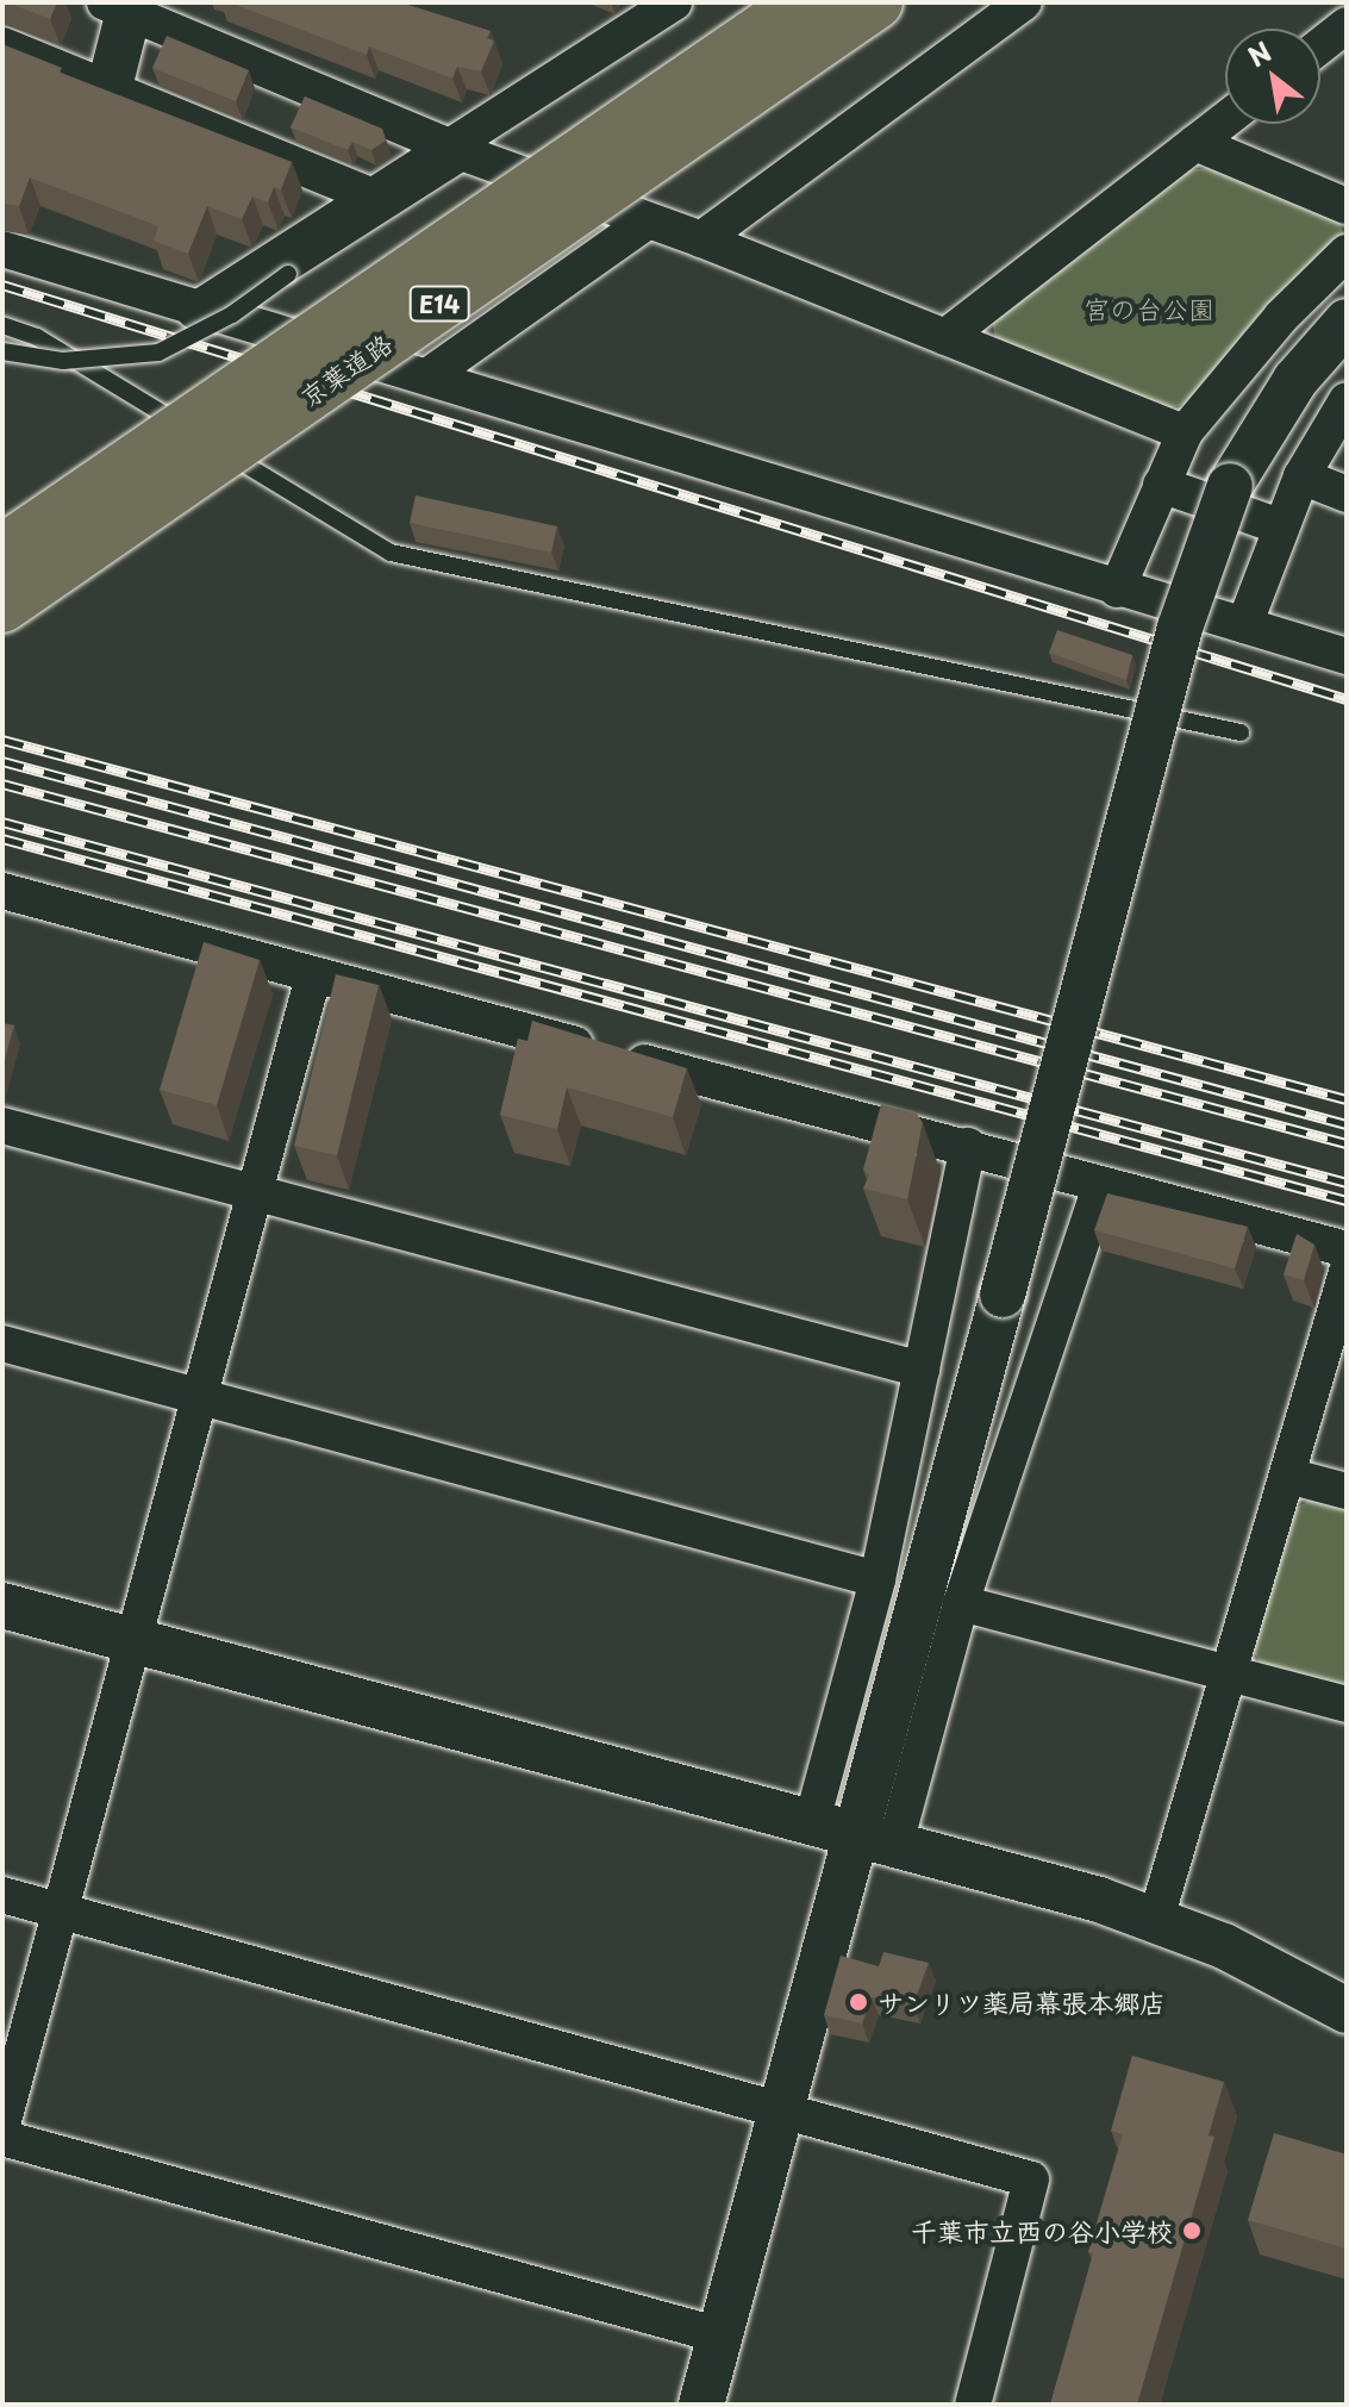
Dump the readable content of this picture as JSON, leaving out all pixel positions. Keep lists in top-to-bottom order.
{
  "streets": {
    "highway": ["E14", "京葉道路"]
  },
  "parks": ["宮の台公園"],
  "places": ["サンリツ薬局幕張本郷店", "千葉市立西の谷小学校"],
  "north": "top left"
}
